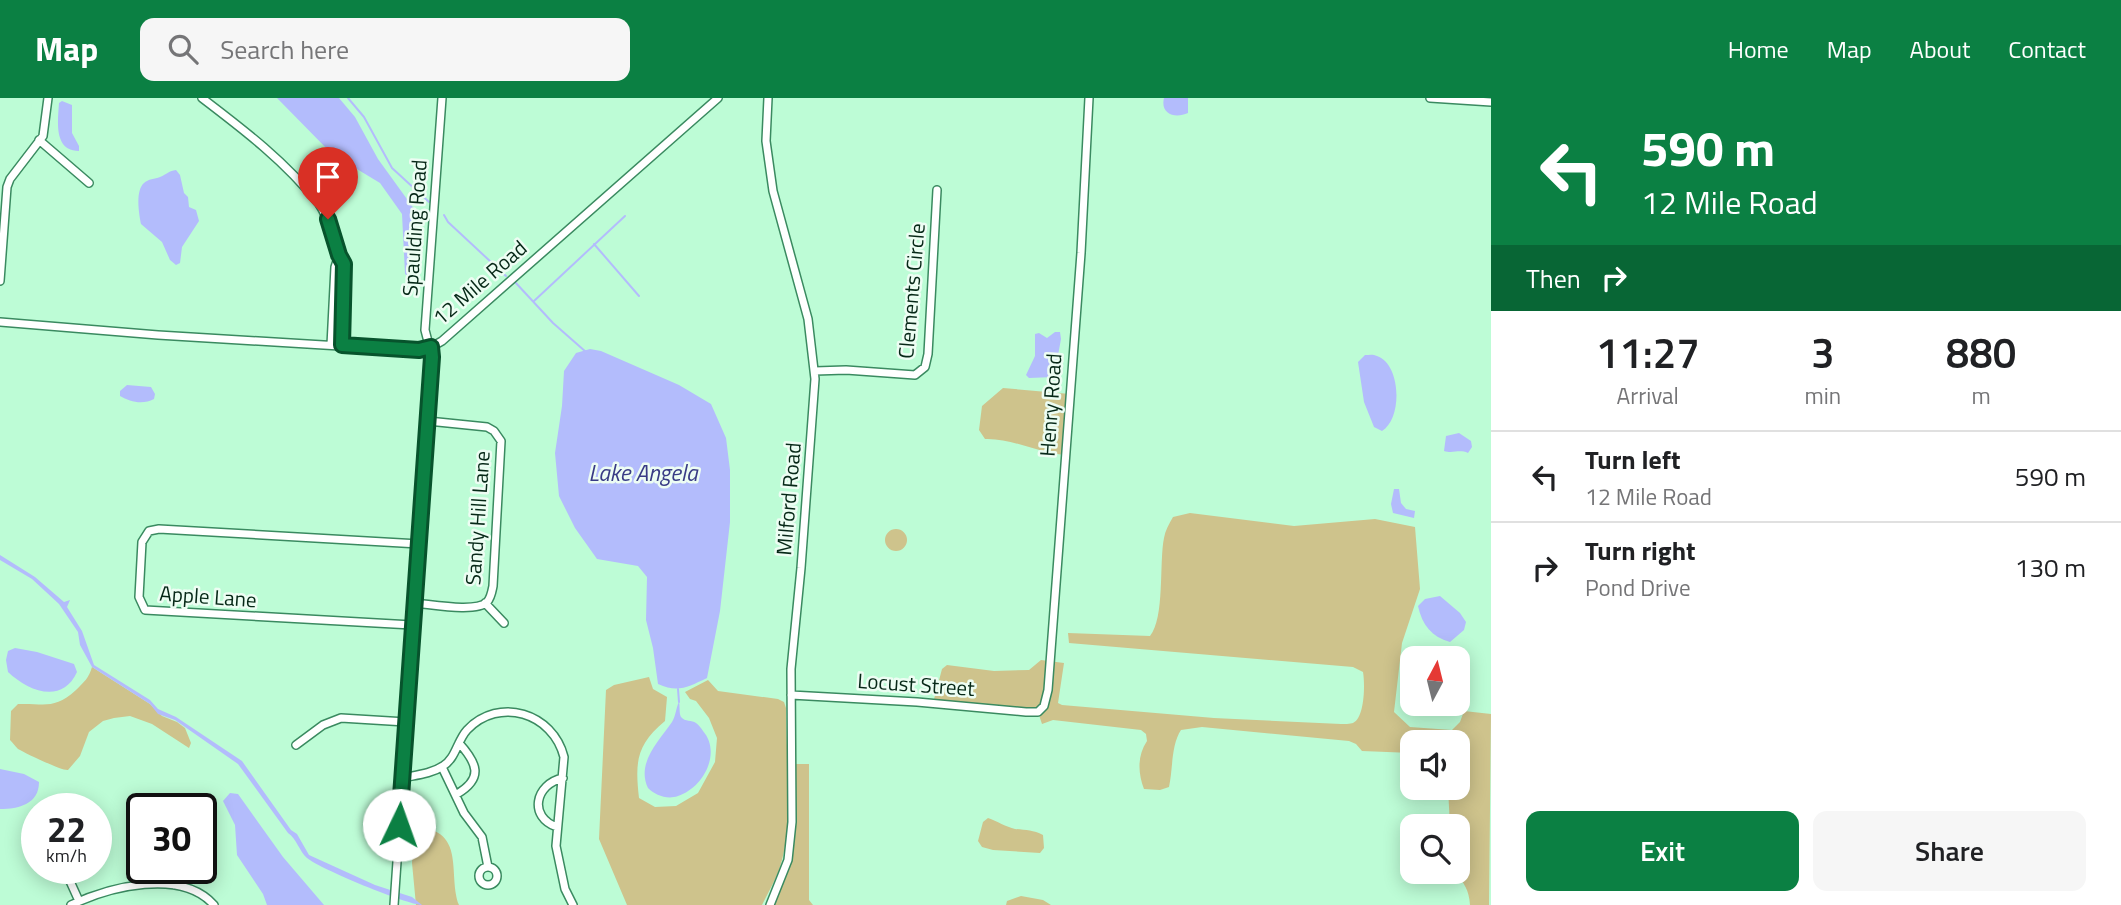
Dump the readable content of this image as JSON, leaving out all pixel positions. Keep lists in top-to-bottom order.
{
  "streets": {
    "street": [
      "Spaulding Road",
      "12 Mile Road",
      "Clements Circle",
      "Henry Road",
      "Milford Road",
      "Sandy Hill Lane",
      "Apple Lane",
      "Locust Street"
    ]
  },
  "crossings": [
    ["Spaulding Road", "12 Mile Road"],
    ["Spaulding Road", "Sandy Hill Lane"],
    ["Spaulding Road", "Apple Lane"],
    ["Clements Circle", "Milford Road"],
    ["Henry Road", "Locust Street"],
    ["Milford Road", "Locust Street"]
  ],
  "water": ["Lake Angela"],
  "north": "top",
  "page": {
    "header": "Map",
    "search": "Search here",
    "nav": [
      "Home",
      "Map",
      "About",
      "Contact"
    ],
    "turn": ["590 m", "12 Mile Road"],
    "then": "Then",
    "eta": [
      "11:27",
      "Arrival",
      "3",
      "min",
      "880",
      "m"
    ],
    "list": [
      {
        "name": "Turn left",
        "note": "12 Mile Road",
        "value": "590 m"
      },
      {
        "name": "Turn right",
        "note": "Pond Drive",
        "value": "130 m"
      }
    ],
    "speed": "22 km/h",
    "limit": "30",
    "buttons": ["Exit", "Share"]
  }
}
